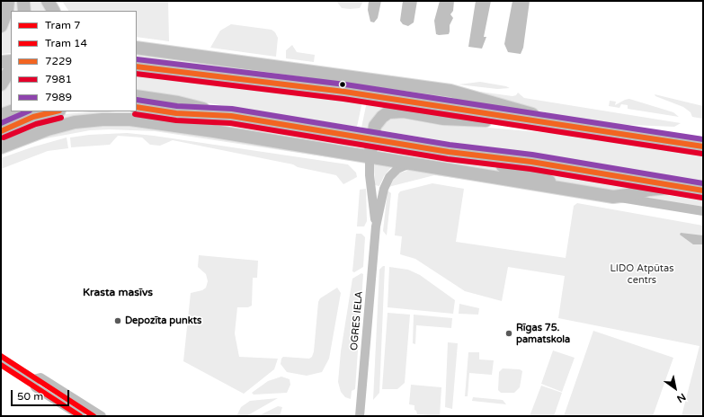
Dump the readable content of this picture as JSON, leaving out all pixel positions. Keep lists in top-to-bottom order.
{
  "streets": {
    "street": ["OGRES IELA"]
  },
  "districts": ["Krasta masīvs"],
  "parks": ["LIDO Atpūtas centrs"],
  "places": ["Depozīta punkts", "Rīgas 75. pamatskola"],
  "lines": [
    "transit line 7989",
    "transit line 7229",
    "transit line 7981",
    "tram line 7",
    "tram line 14"
  ],
  "legend": [
    "Tram 7",
    "Tram 14",
    "7229",
    "7981",
    "7989"
  ],
  "scale_bar": "50 m",
  "north": "bottom right"
}
